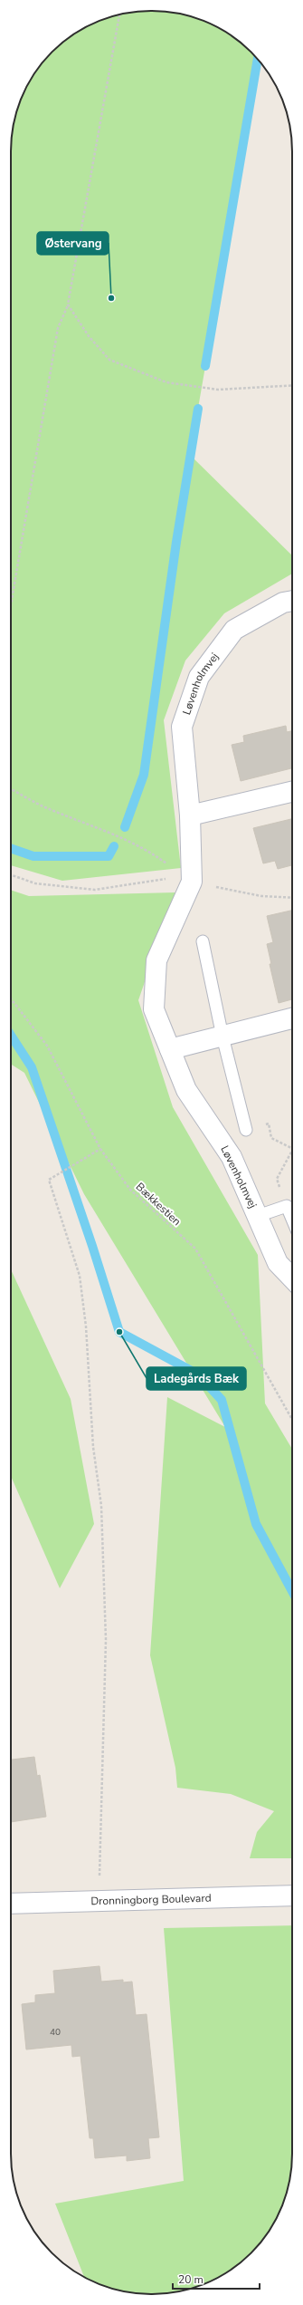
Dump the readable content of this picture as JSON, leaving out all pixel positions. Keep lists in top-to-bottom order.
{
  "streets": {
    "street": ["Løvenholmvej", "Dronningborg Boulevard"],
    "path": ["Bækkestien"]
  },
  "places": ["Østervang", "Ladegårds Bæk"],
  "house_numbers": ["40"],
  "scale_bar": "20 m"
}
